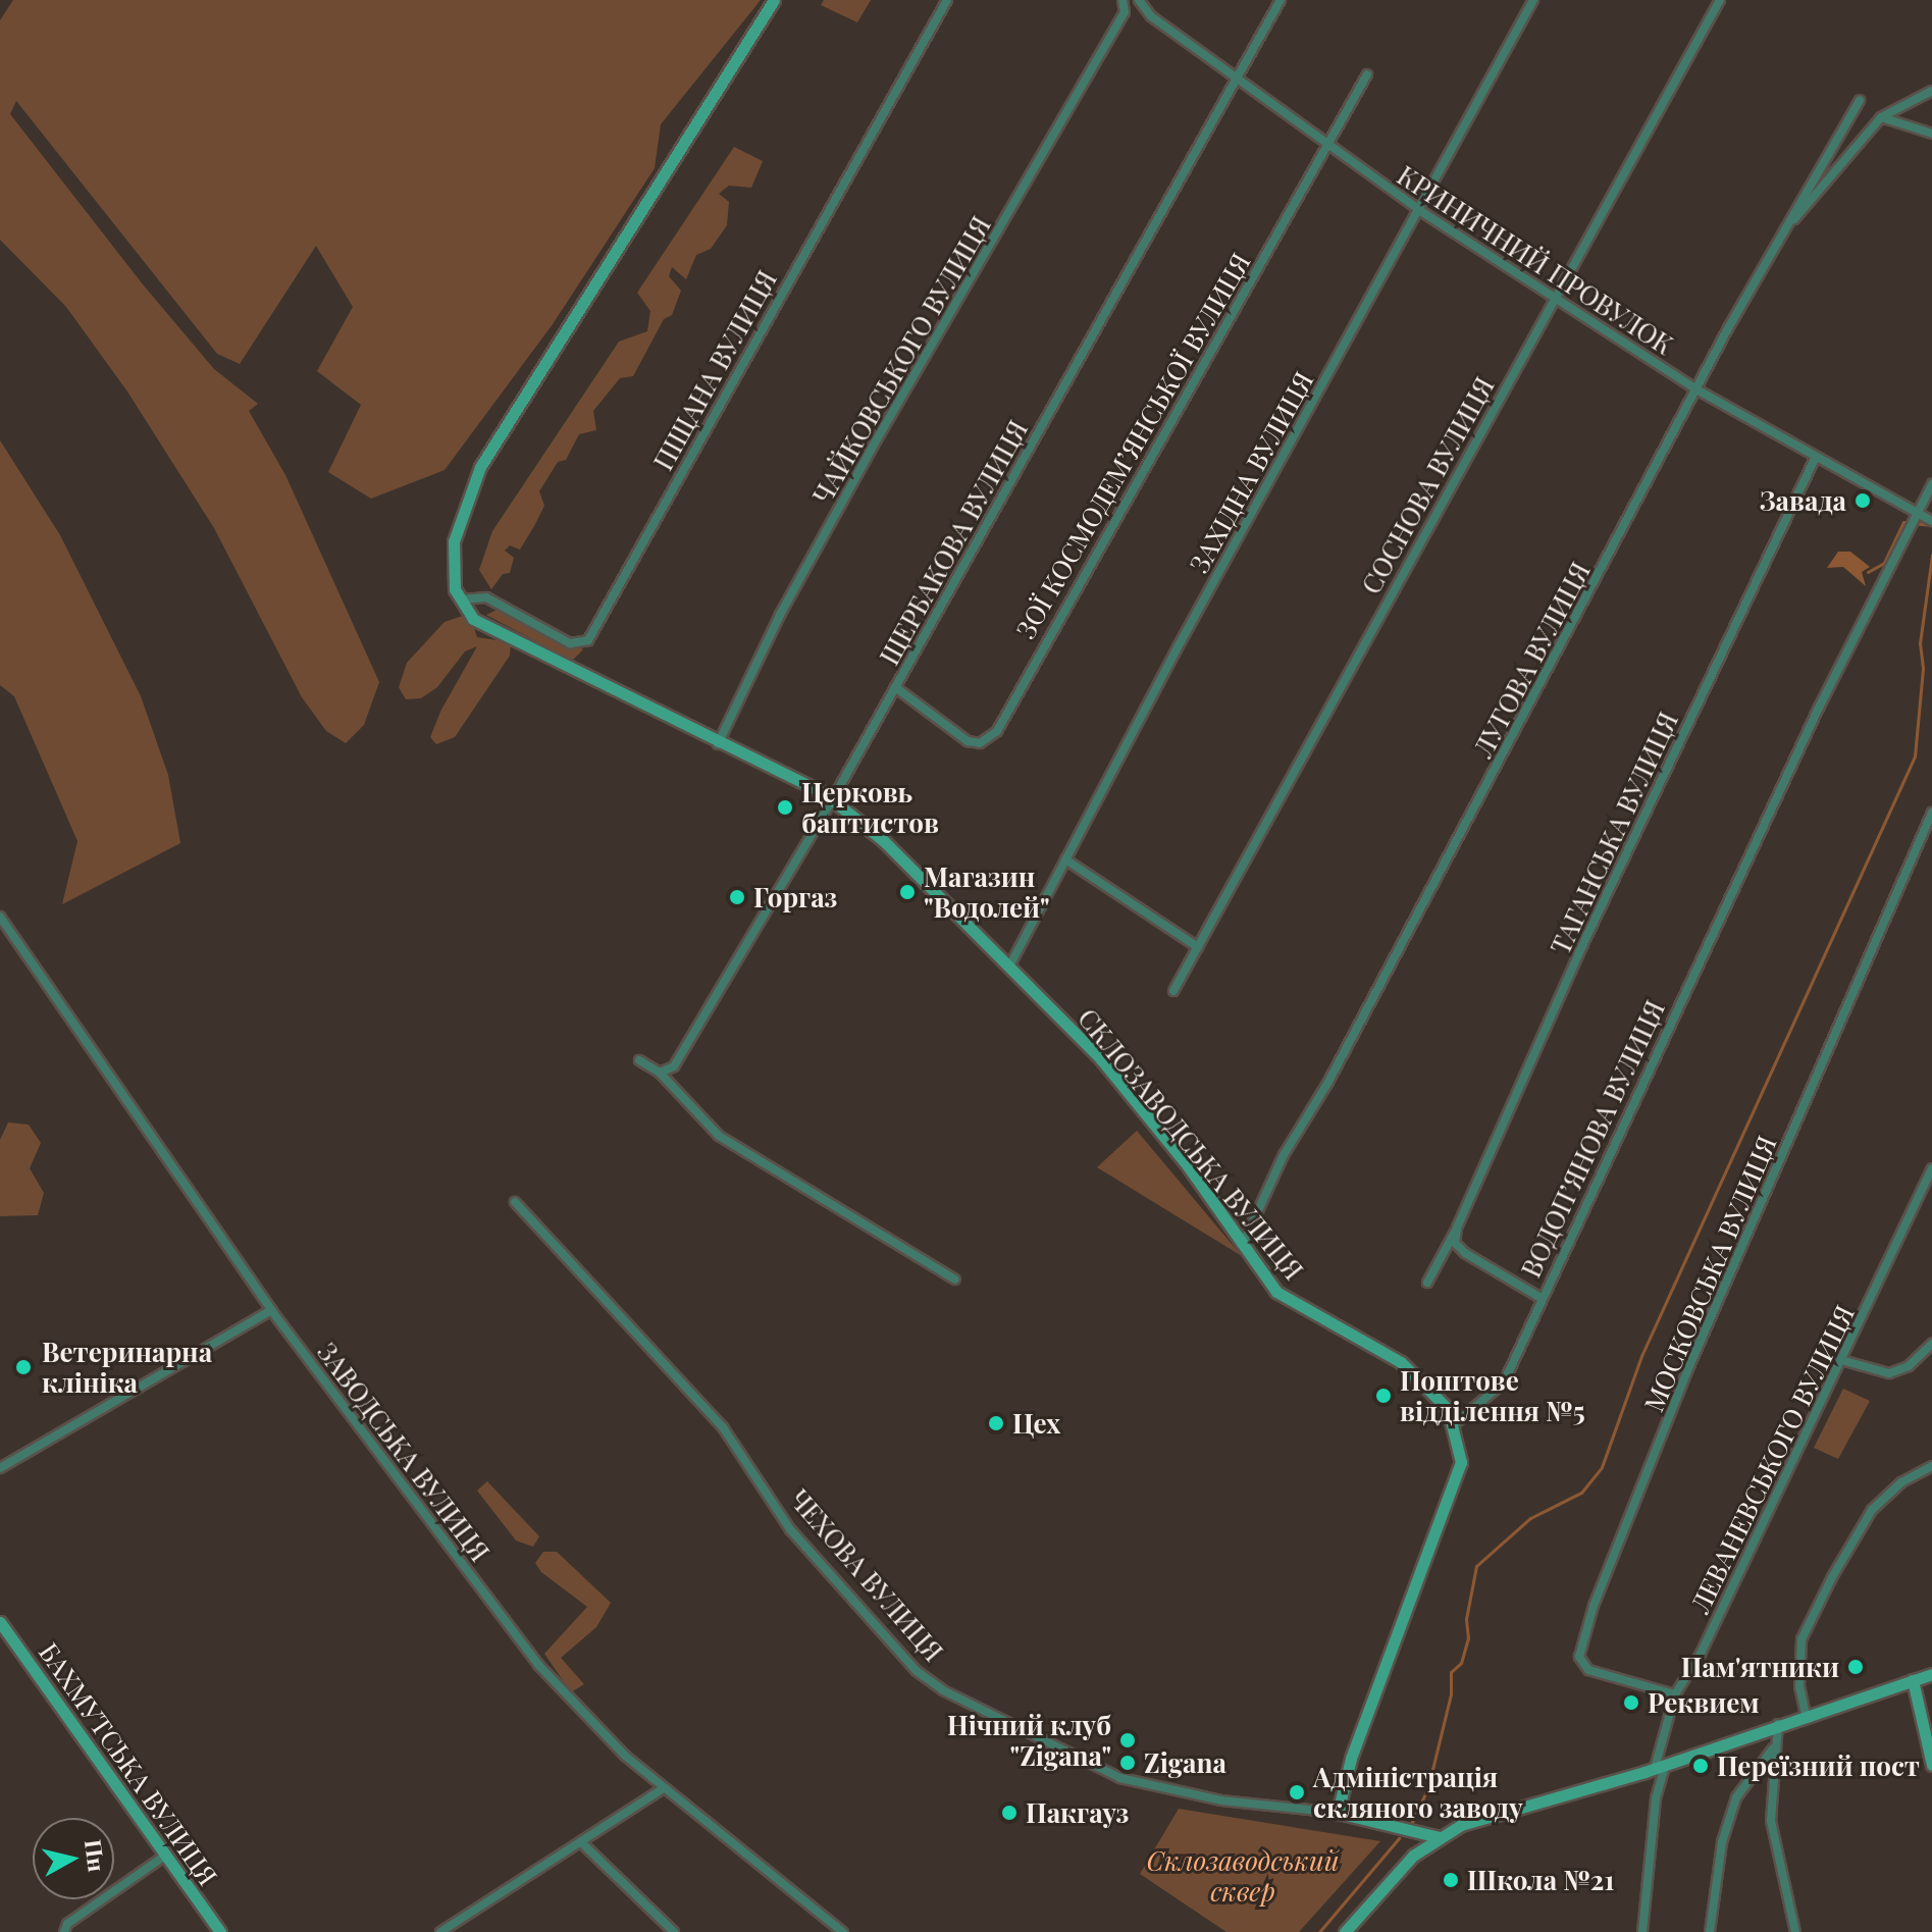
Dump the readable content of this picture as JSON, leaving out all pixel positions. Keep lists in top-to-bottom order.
{
  "streets": {
    "street": [
      "КРИНИЧНИЙ ПРОВУЛОК",
      "ЧАЙКОВСЬКОГО ВУЛИЦЯ",
      "ПІЩАНА ВУЛИЦЯ",
      "ЗОЇ КОСМОДЕМ’ЯНСЬКОЇ ВУЛИЦЯ",
      "ЗАХІДНА ВУЛИЦЯ",
      "СОСНОВА ВУЛИЦЯ",
      "ЩЕРБАКОВА ВУЛИЦЯ",
      "ЛУГОВА ВУЛИЦЯ",
      "ТАГАНСЬКА ВУЛИЦЯ",
      "ВОДОП’ЯНОВА ВУЛИЦЯ",
      "СКЛОЗАВОДСЬКА ВУЛИЦЯ",
      "МОСКОВСЬКА ВУЛИЦЯ",
      "ЗАВОДСЬКА ВУЛИЦЯ",
      "ЛЕВАНЕВСЬКОГО ВУЛИЦЯ",
      "ЧЕХОВА ВУЛИЦЯ",
      "БАХМУТСЬКА ВУЛИЦЯ"
    ]
  },
  "crossings": [
    ["КРИНИЧНИЙ ПРОВУЛОК", "ЗОЇ КОСМОДЕМ’ЯНСЬКОЇ ВУЛИЦЯ"],
    ["КРИНИЧНИЙ ПРОВУЛОК", "ЗАХІДНА ВУЛИЦЯ"],
    ["КРИНИЧНИЙ ПРОВУЛОК", "СОСНОВА ВУЛИЦЯ"],
    ["КРИНИЧНИЙ ПРОВУЛОК", "ЩЕРБАКОВА ВУЛИЦЯ"],
    ["КРИНИЧНИЙ ПРОВУЛОК", "ЛУГОВА ВУЛИЦЯ"],
    ["КРИНИЧНИЙ ПРОВУЛОК", "ТАГАНСЬКА ВУЛИЦЯ"],
    ["КРИНИЧНИЙ ПРОВУЛОК", "ВОДОП’ЯНОВА ВУЛИЦЯ"],
    ["ЧАЙКОВСЬКОГО ВУЛИЦЯ", "СКЛОЗАВОДСЬКА ВУЛИЦЯ"],
    ["ПІЩАНА ВУЛИЦЯ", "СКЛОЗАВОДСЬКА ВУЛИЦЯ"],
    ["ЗОЇ КОСМОДЕМ’ЯНСЬКОЇ ВУЛИЦЯ", "ЩЕРБАКОВА ВУЛИЦЯ"],
    ["ЗАХІДНА ВУЛИЦЯ", "СКЛОЗАВОДСЬКА ВУЛИЦЯ"],
    ["ЩЕРБАКОВА ВУЛИЦЯ", "СКЛОЗАВОДСЬКА ВУЛИЦЯ"],
    ["ЛУГОВА ВУЛИЦЯ", "СКЛОЗАВОДСЬКА ВУЛИЦЯ"],
    ["ВОДОП’ЯНОВА ВУЛИЦЯ", "СКЛОЗАВОДСЬКА ВУЛИЦЯ"],
    ["МОСКОВСЬКА ВУЛИЦЯ", "ЛЕВАНЕВСЬКОГО ВУЛИЦЯ"]
  ],
  "parks": ["Склозаводський сквер"],
  "places": [
    "Завада",
    "Церковь баптистов",
    "Магазин \"Водолей\"",
    "Горгаз",
    "Ветеринарна клініка",
    "Поштове відділення №5",
    "Цех",
    "Пам'ятники",
    "Реквием",
    "Нічний клуб \"Zigana\"",
    "Zigana",
    "Переїзний пост",
    "Адміністрація скляного заводу",
    "Пакгауз",
    "Школа №21"
  ],
  "north": "right"
}
